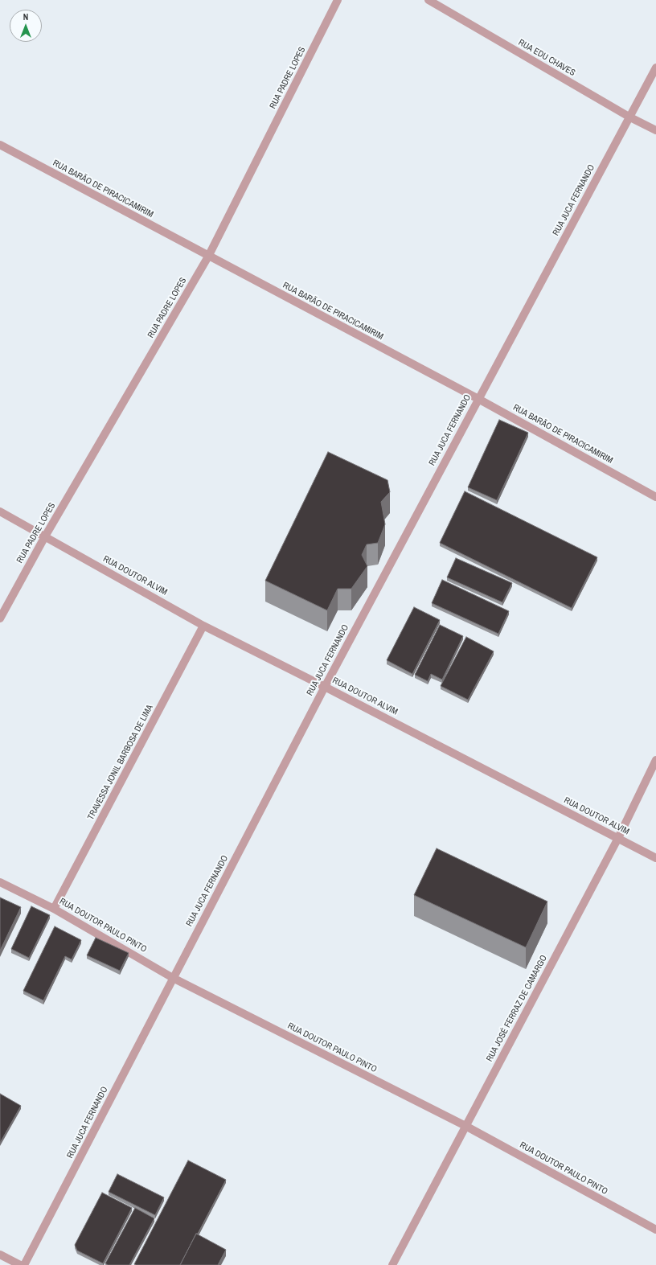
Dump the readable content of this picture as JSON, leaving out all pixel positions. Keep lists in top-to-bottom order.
{
  "streets": {
    "street": [
      "RUA EDU CHAVES",
      "RUA PADRE LOPES",
      "RUA BARÃO DE PIRACICAMIRIM",
      "RUA JUCA FERNANDO",
      "RUA DOUTOR ALVIM",
      "TRAVESSA JONIL BARBOSA DE LIMA",
      "RUA DOUTOR PAULO PINTO",
      "RUA JOSÉ FERRAZ DE CAMARGO"
    ]
  },
  "crossings": [
    ["RUA EDU CHAVES", "RUA JUCA FERNANDO"],
    ["RUA PADRE LOPES", "RUA BARÃO DE PIRACICAMIRIM"],
    ["RUA PADRE LOPES", "RUA DOUTOR ALVIM"],
    ["RUA BARÃO DE PIRACICAMIRIM", "RUA JUCA FERNANDO"],
    ["RUA JUCA FERNANDO", "RUA DOUTOR ALVIM"],
    ["RUA JUCA FERNANDO", "RUA DOUTOR PAULO PINTO"],
    ["RUA DOUTOR ALVIM", "TRAVESSA JONIL BARBOSA DE LIMA"],
    ["RUA DOUTOR ALVIM", "RUA JOSÉ FERRAZ DE CAMARGO"],
    ["TRAVESSA JONIL BARBOSA DE LIMA", "RUA DOUTOR PAULO PINTO"],
    ["RUA DOUTOR PAULO PINTO", "RUA JOSÉ FERRAZ DE CAMARGO"]
  ],
  "north": "top"
}
